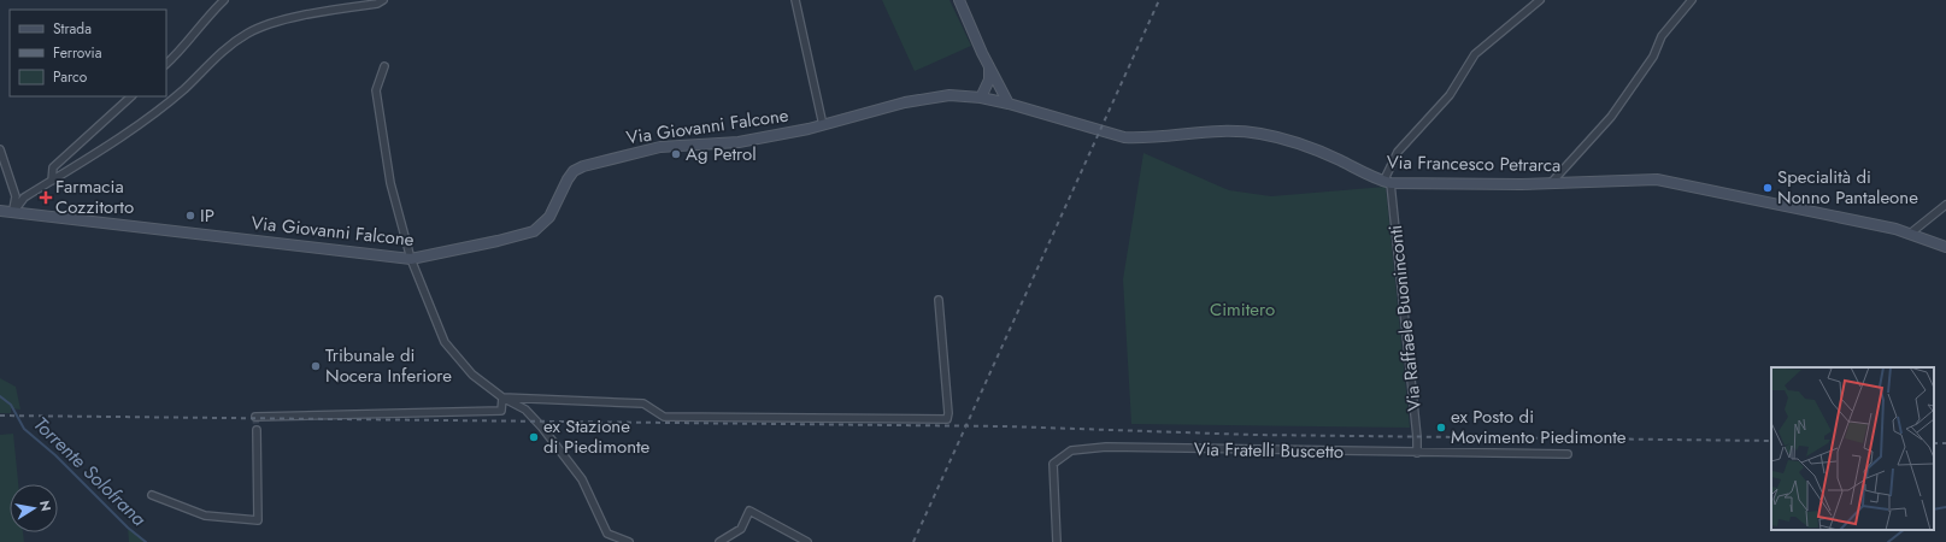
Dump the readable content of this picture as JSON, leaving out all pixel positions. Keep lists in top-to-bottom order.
{
  "streets": {
    "main road": ["Via Giovanni Falcone", "Via Francesco Petrarca"],
    "street": ["Via Raffaele Buoninconti", "Via Fratelli Buscetto"]
  },
  "crossings": [
    ["Via Giovanni Falcone", "Via Francesco Petrarca"],
    ["Via Francesco Petrarca", "Via Raffaele Buoninconti"],
    ["Via Raffaele Buoninconti", "Via Fratelli Buscetto"]
  ],
  "water": ["Torrente Solofrana"],
  "parks": ["Cimitero"],
  "places": {
    "other": [
      "Ag Petrol",
      "Specialità di Nonno Pantaleone",
      "IP",
      "Tribunale di Nocera Inferiore",
      "ex Posto di Movimento Piedimonte",
      "ex Stazione di Piedimonte"
    ],
    "health": ["Farmacia Cozzitorto"]
  },
  "legend": ["Strada", "Ferrovia", "Parco"],
  "north": "right"
}
